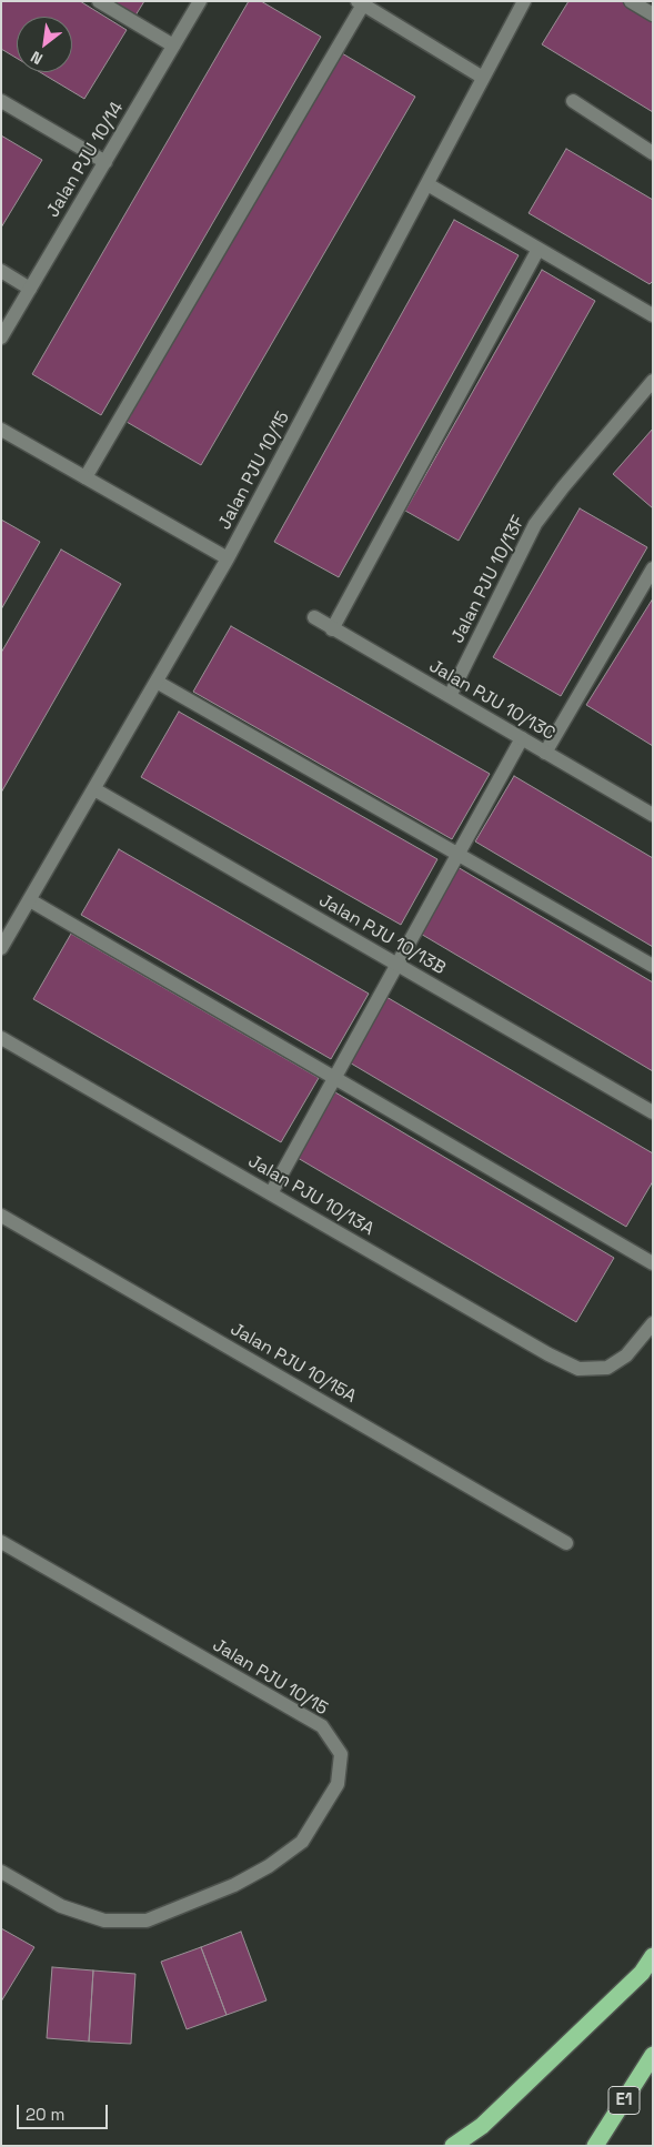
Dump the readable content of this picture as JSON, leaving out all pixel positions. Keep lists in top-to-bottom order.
{
  "streets": {
    "highway": ["E1"],
    "street": [
      "Jalan PJU 10/14",
      "Jalan PJU 10/15",
      "Jalan PJU 10/13F",
      "Jalan PJU 10/13C",
      "Jalan PJU 10/13B",
      "Jalan PJU 10/13A",
      "Jalan PJU 10/15A"
    ]
  },
  "crossings": [
    ["Jalan PJU 10/15", "Jalan PJU 10/13B"],
    ["Jalan PJU 10/13F", "Jalan PJU 10/13C"]
  ],
  "scale_bar": "20 m",
  "north": "bottom left"
}
